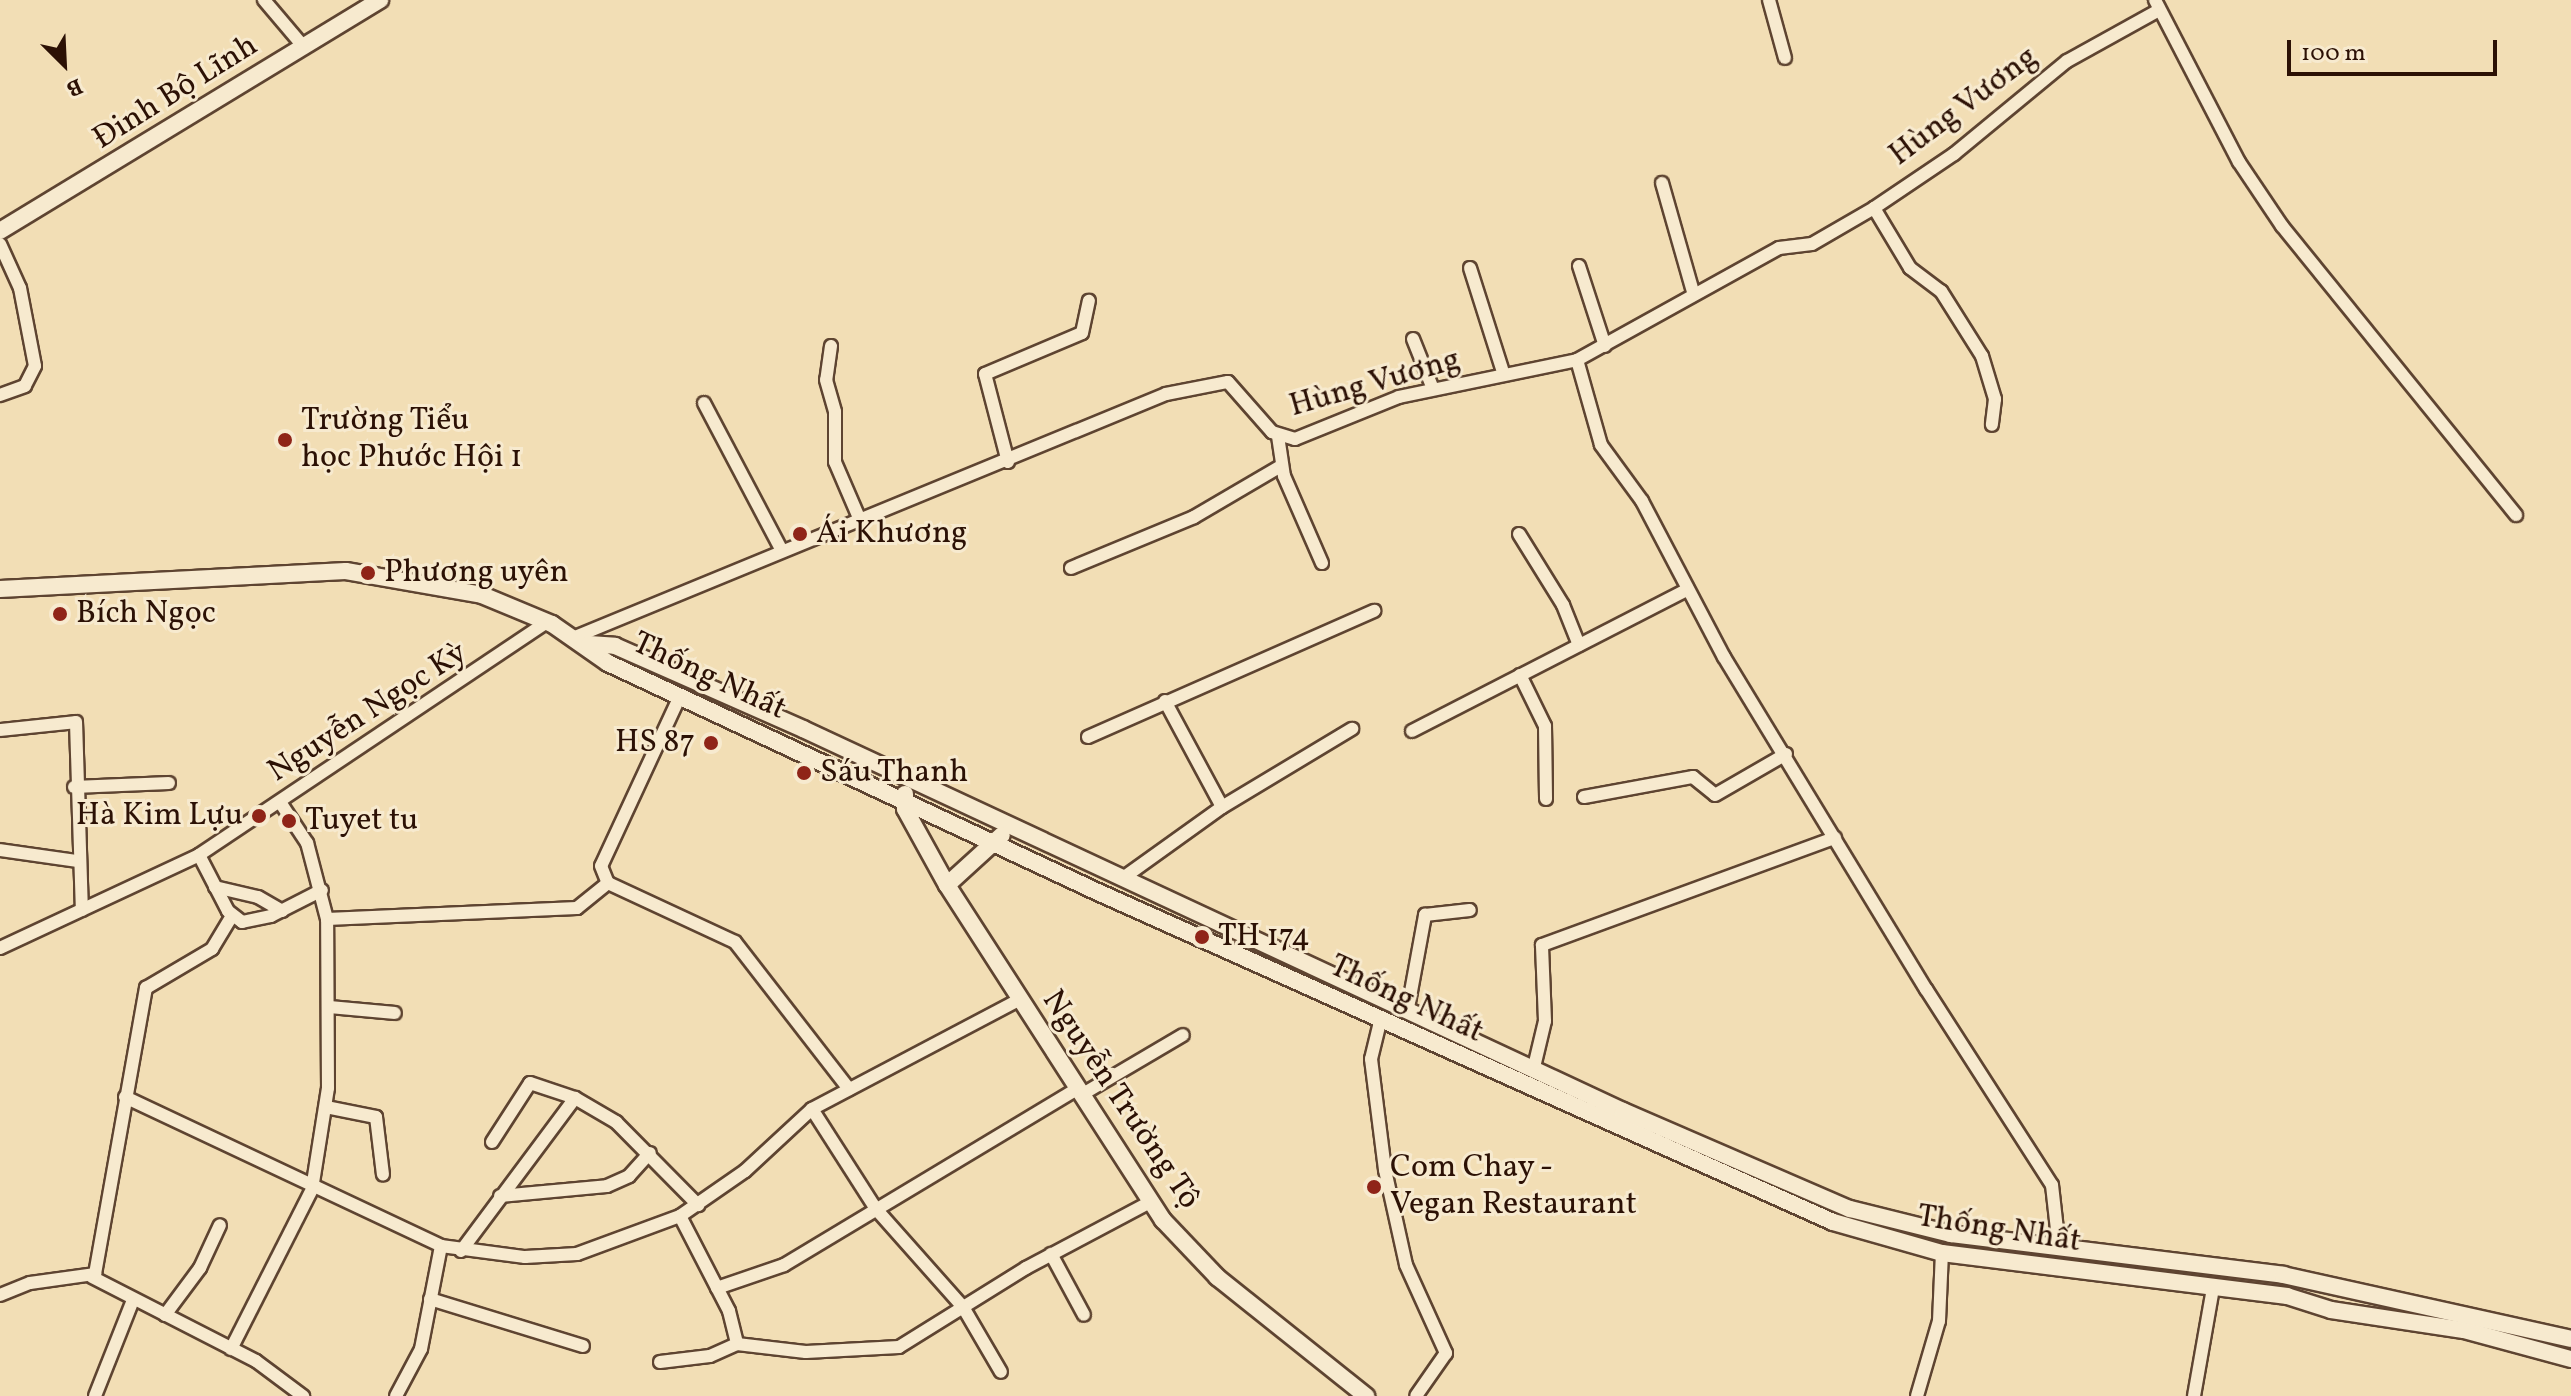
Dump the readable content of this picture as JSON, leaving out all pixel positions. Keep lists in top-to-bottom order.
{
  "streets": {
    "main road": ["Đinh Bộ Lĩnh", "Thống Nhất", "Nguyễn Trường Tộ"],
    "street": ["Hùng Vương", "Nguyễn Ngọc Kỳ"]
  },
  "crossings": [
    ["Hùng Vương", "Thống Nhất"],
    ["Thống Nhất", "Nguyễn Trường Tộ"]
  ],
  "places": [
    "Trường Tiểu học Phước Hội 1",
    "Ái Khương",
    "Phương uyên",
    "Bích Ngọc",
    "HS 87",
    "Sáu Thanh",
    "Hà Kim Lựu",
    "Tuyet tu",
    "TH 174",
    "Com Chay - Vegan Restaurant"
  ],
  "scale_bar": "100 m",
  "north": "bottom right"
}
